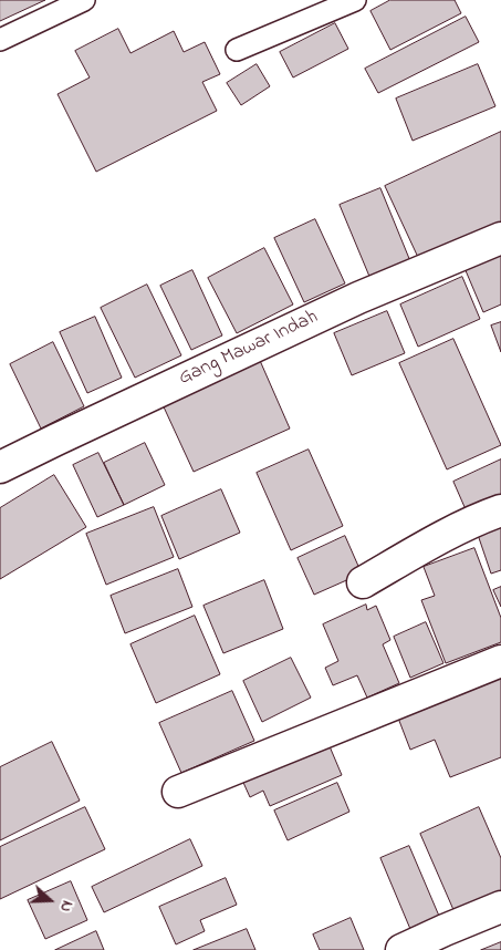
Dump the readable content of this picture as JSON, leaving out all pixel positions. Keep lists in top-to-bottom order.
{
  "streets": {
    "street": ["Gang Mawar Indah"]
  },
  "north": "right"
}
